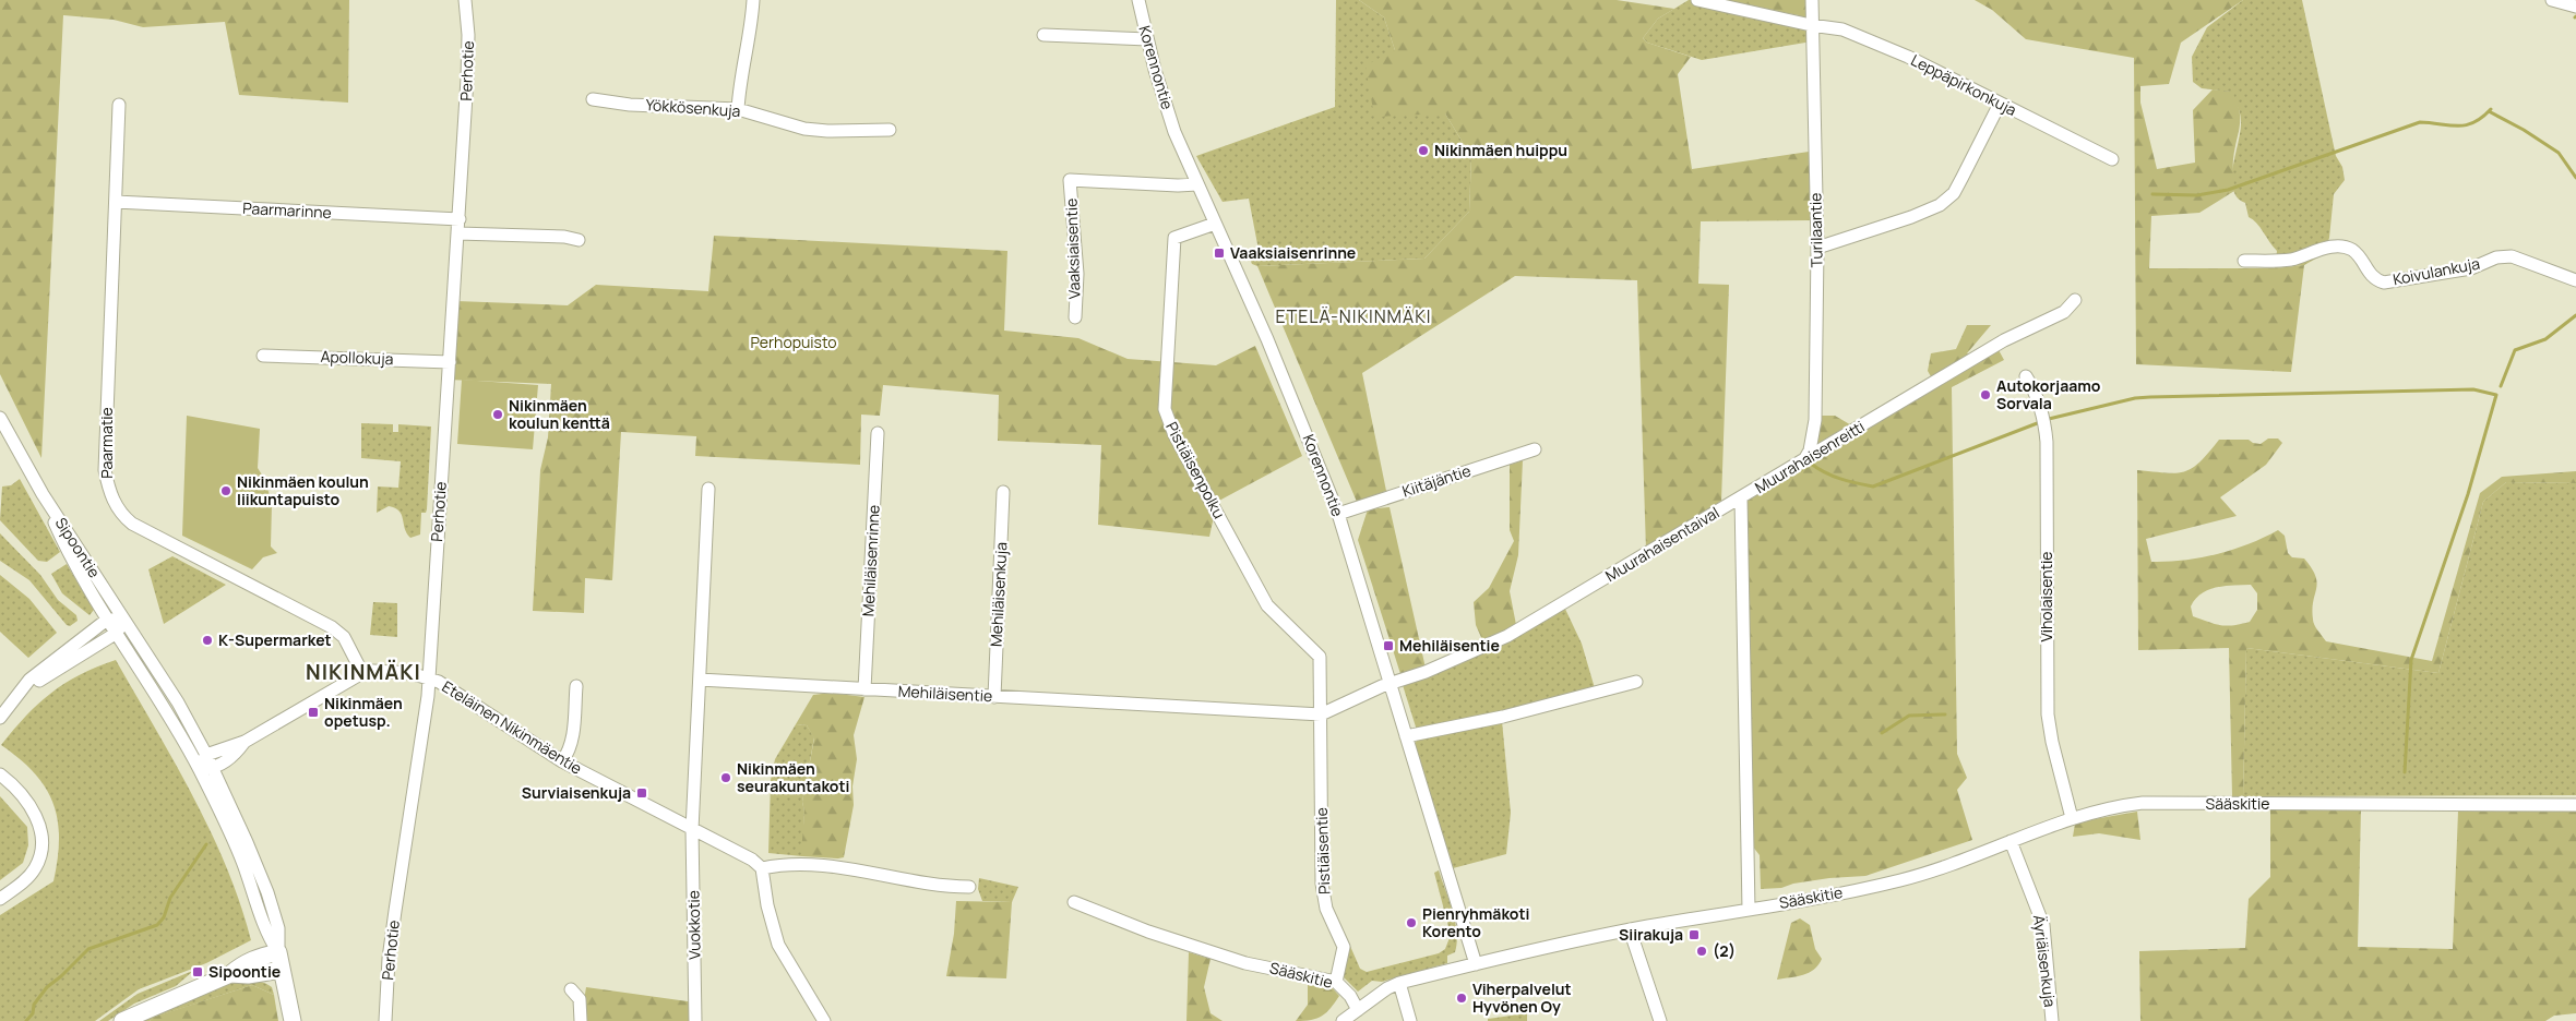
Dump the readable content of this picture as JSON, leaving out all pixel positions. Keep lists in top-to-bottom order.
{
  "streets": {
    "main road": ["Sipoontie"],
    "street": [
      "Korennontie",
      "Perhotie",
      "Leppäpirkonkuja",
      "Yökkösenkuja",
      "Paarmarinne",
      "Turilaantie",
      "Vaaksiaisentie",
      "Koivulankuja",
      "Apollokuja",
      "Paarmatie",
      "Muurahaisenreitti",
      "Pistiäisenpolku",
      "Kiitäjäntie",
      "Muurahaisentaival",
      "Mehiläisenrinne",
      "Mehiläisenkuja",
      "Viholaisentie",
      "Mehiläisentie",
      "Eteläinen Nikinmäentie",
      "Sääskitie",
      "Pistiäisentie",
      "Vuokkotie",
      "Äyriäisenkuja"
    ]
  },
  "crossings": [
    ["Korennontie", "Vaaksiaisentie"],
    ["Korennontie", "Pistiäisenpolku"],
    ["Korennontie", "Kiitäjäntie"],
    ["Korennontie", "Muurahaisentaival"],
    ["Korennontie", "Sääskitie"],
    ["Perhotie", "Paarmarinne"],
    ["Perhotie", "Apollokuja"],
    ["Perhotie", "Eteläinen Nikinmäentie"],
    ["Leppäpirkonkuja", "Turilaantie"],
    ["Paarmarinne", "Paarmatie"],
    ["Turilaantie", "Muurahaisenreitti"],
    ["Paarmatie", "Eteläinen Nikinmäentie"],
    ["Muurahaisenreitti", "Muurahaisentaival"],
    ["Muurahaisenreitti", "Sääskitie"],
    ["Pistiäisenpolku", "Muurahaisentaival"],
    ["Pistiäisenpolku", "Mehiläisentie"],
    ["Pistiäisenpolku", "Pistiäisentie"],
    ["Muurahaisentaival", "Mehiläisentie"],
    ["Muurahaisentaival", "Pistiäisentie"],
    ["Sipoontie", "Eteläinen Nikinmäentie"],
    ["Mehiläisenrinne", "Mehiläisentie"],
    ["Mehiläisenkuja", "Mehiläisentie"],
    ["Viholaisentie", "Sääskitie"],
    ["Mehiläisentie", "Pistiäisentie"],
    ["Eteläinen Nikinmäentie", "Vuokkotie"],
    ["Sääskitie", "Pistiäisentie"],
    ["Sääskitie", "Äyriäisenkuja"]
  ],
  "districts": ["ETELÄ-NIKINMÄKI", "NIKINMÄKI"],
  "parks": ["Perhopuisto"],
  "places": {
    "other": [
      "Nikinmäen huippu",
      "Autokorjaamo Sorvala",
      "Nikinmäen koulun kenttä",
      "Nikinmäen koulun liikuntapuisto",
      "K-Supermarket",
      "Nikinmäen seurakuntakoti",
      "Pienryhmäkoti Korento",
      "(2)",
      "Viherpalvelut Hyvönen Oy"
    ],
    "transit": [
      "Vaaksiaisenrinne",
      "Mehiläisentie",
      "Nikinmäen opetusp.",
      "Surviaisenkuja",
      "Siirakuja",
      "Sipoontie"
    ]
  }
}
